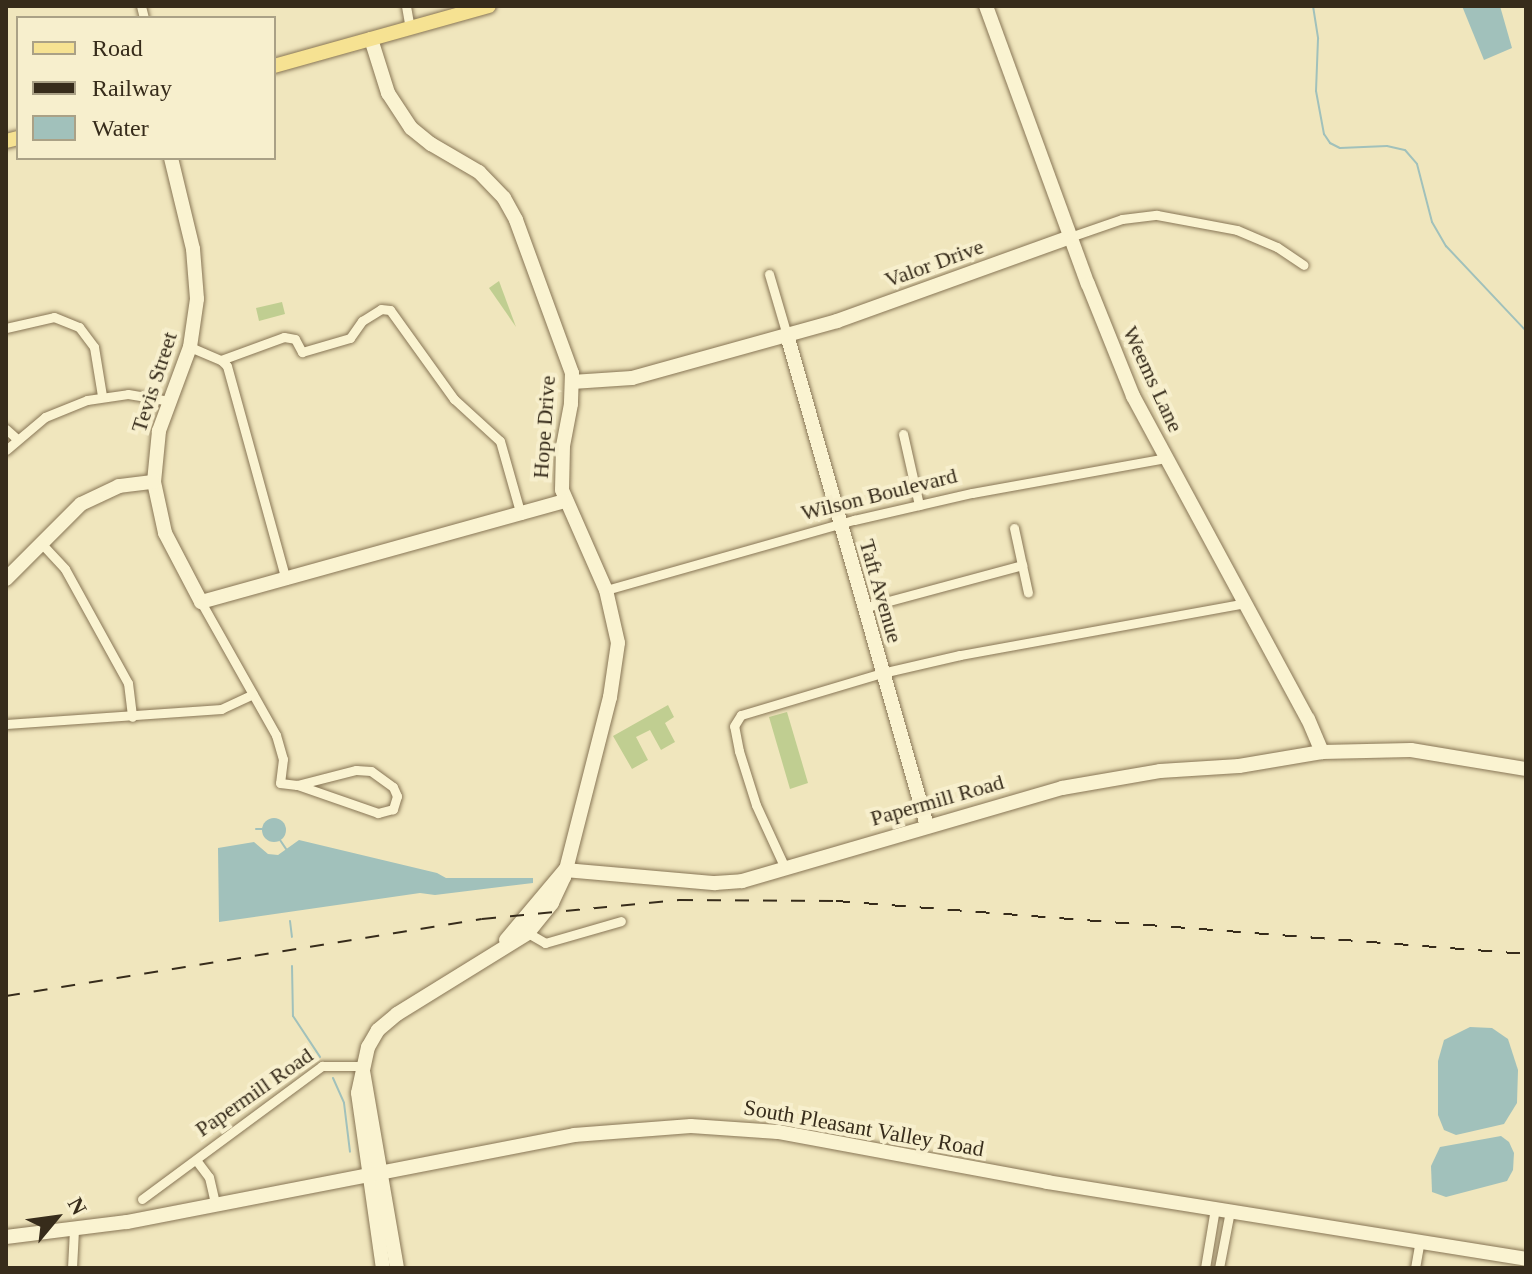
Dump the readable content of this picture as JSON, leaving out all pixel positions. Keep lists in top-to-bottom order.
{
  "streets": {
    "main road": [
      "Valor Drive",
      "Weems Lane",
      "Tevis Street",
      "Hope Drive",
      "Taft Avenue",
      "Papermill Road",
      "South Pleasant Valley Road"
    ],
    "street": ["Wilson Boulevard"]
  },
  "crossings": [
    ["Valor Drive", "Weems Lane"],
    ["Valor Drive", "Hope Drive"],
    ["Valor Drive", "Taft Avenue"],
    ["Weems Lane", "Wilson Boulevard"],
    ["Weems Lane", "Papermill Road"],
    ["Hope Drive", "Wilson Boulevard"],
    ["Hope Drive", "Papermill Road"],
    ["Wilson Boulevard", "Taft Avenue"],
    ["Taft Avenue", "Papermill Road"]
  ],
  "legend": ["Road", "Railway", "Water"],
  "north": "top right"
}
